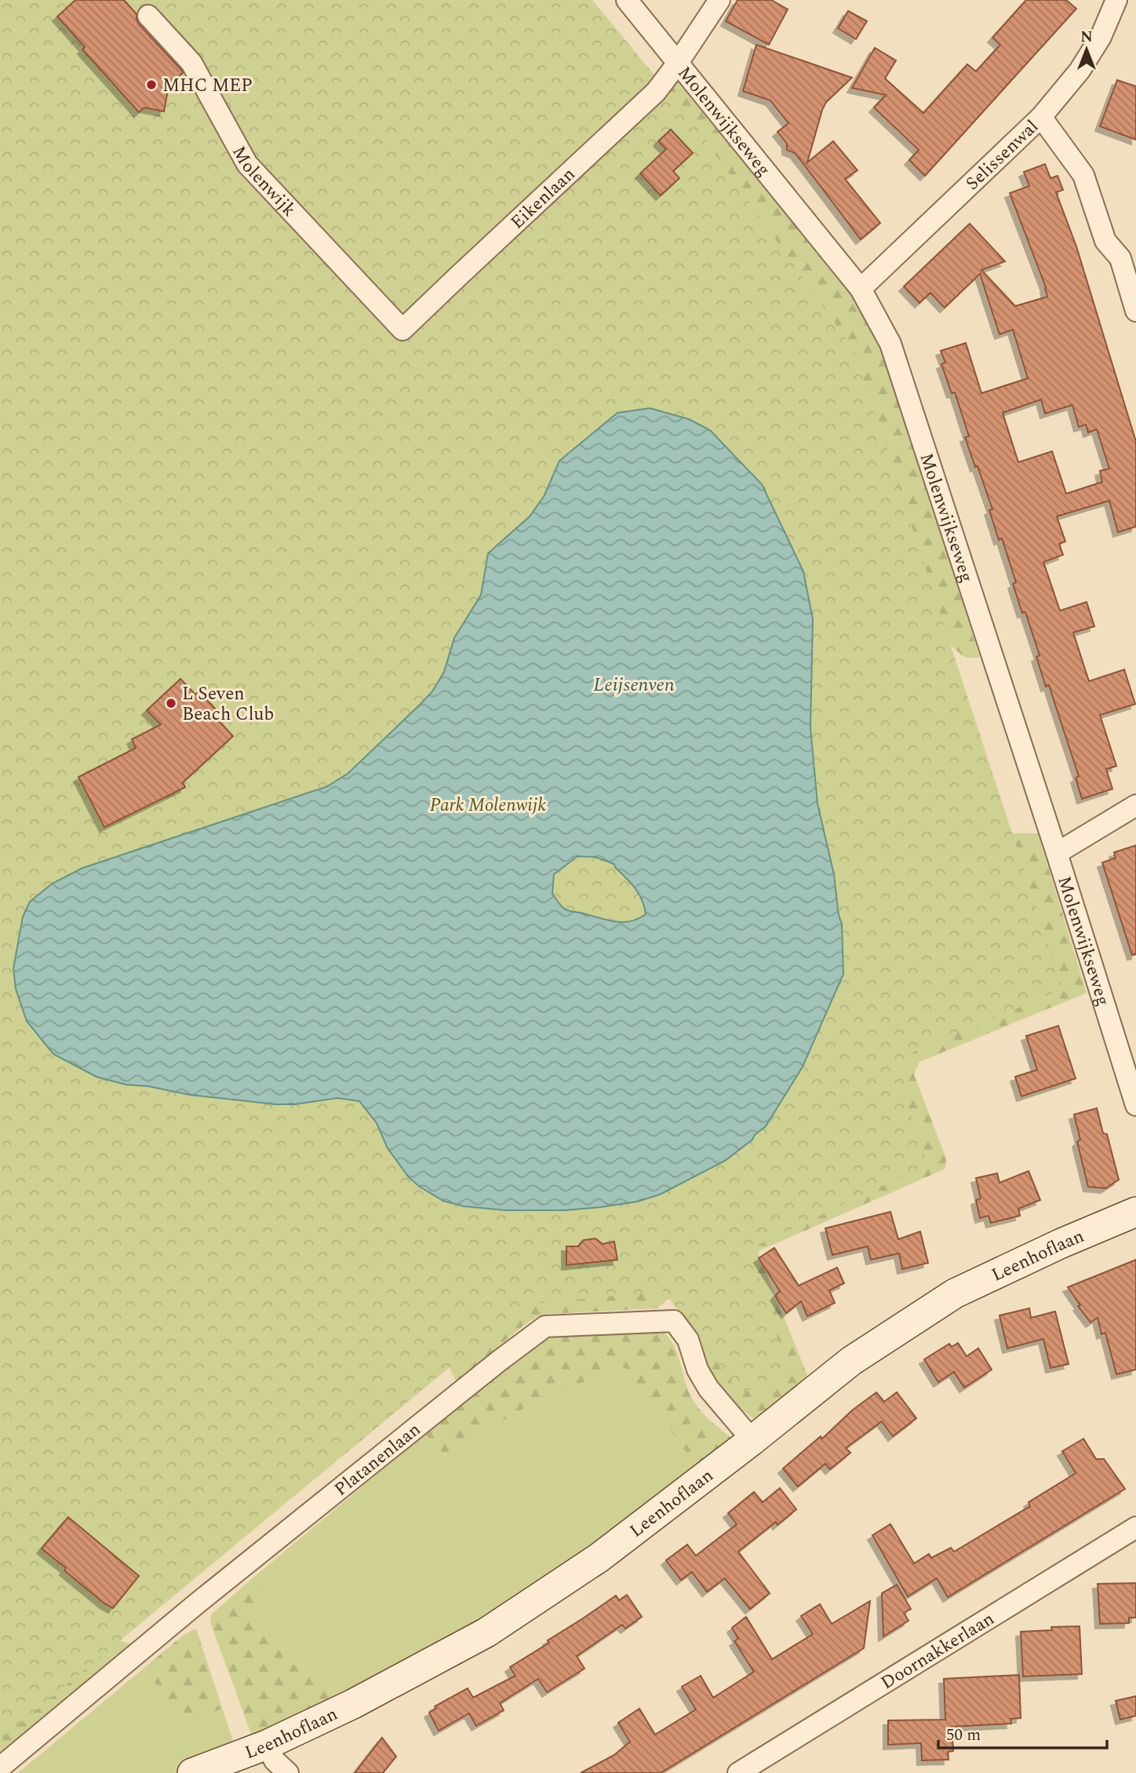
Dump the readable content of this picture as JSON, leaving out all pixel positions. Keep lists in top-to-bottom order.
{
  "streets": {
    "street": [
      "Molenwijkseweg",
      "Selissenwal",
      "Molenwijk",
      "Eikenlaan",
      "Leenhoflaan",
      "Platanenlaan",
      "Doornakkerlaan"
    ]
  },
  "crossings": [
    ["Molenwijkseweg", "Selissenwal"],
    ["Molenwijkseweg", "Eikenlaan"],
    ["Molenwijk", "Eikenlaan"],
    ["Leenhoflaan", "Platanenlaan"]
  ],
  "water": ["Leijsenven"],
  "parks": ["Park Molenwijk"],
  "places": ["MHC MEP", "L Seven Beach Club"],
  "scale_bar": "50 m",
  "north": "top"
}
